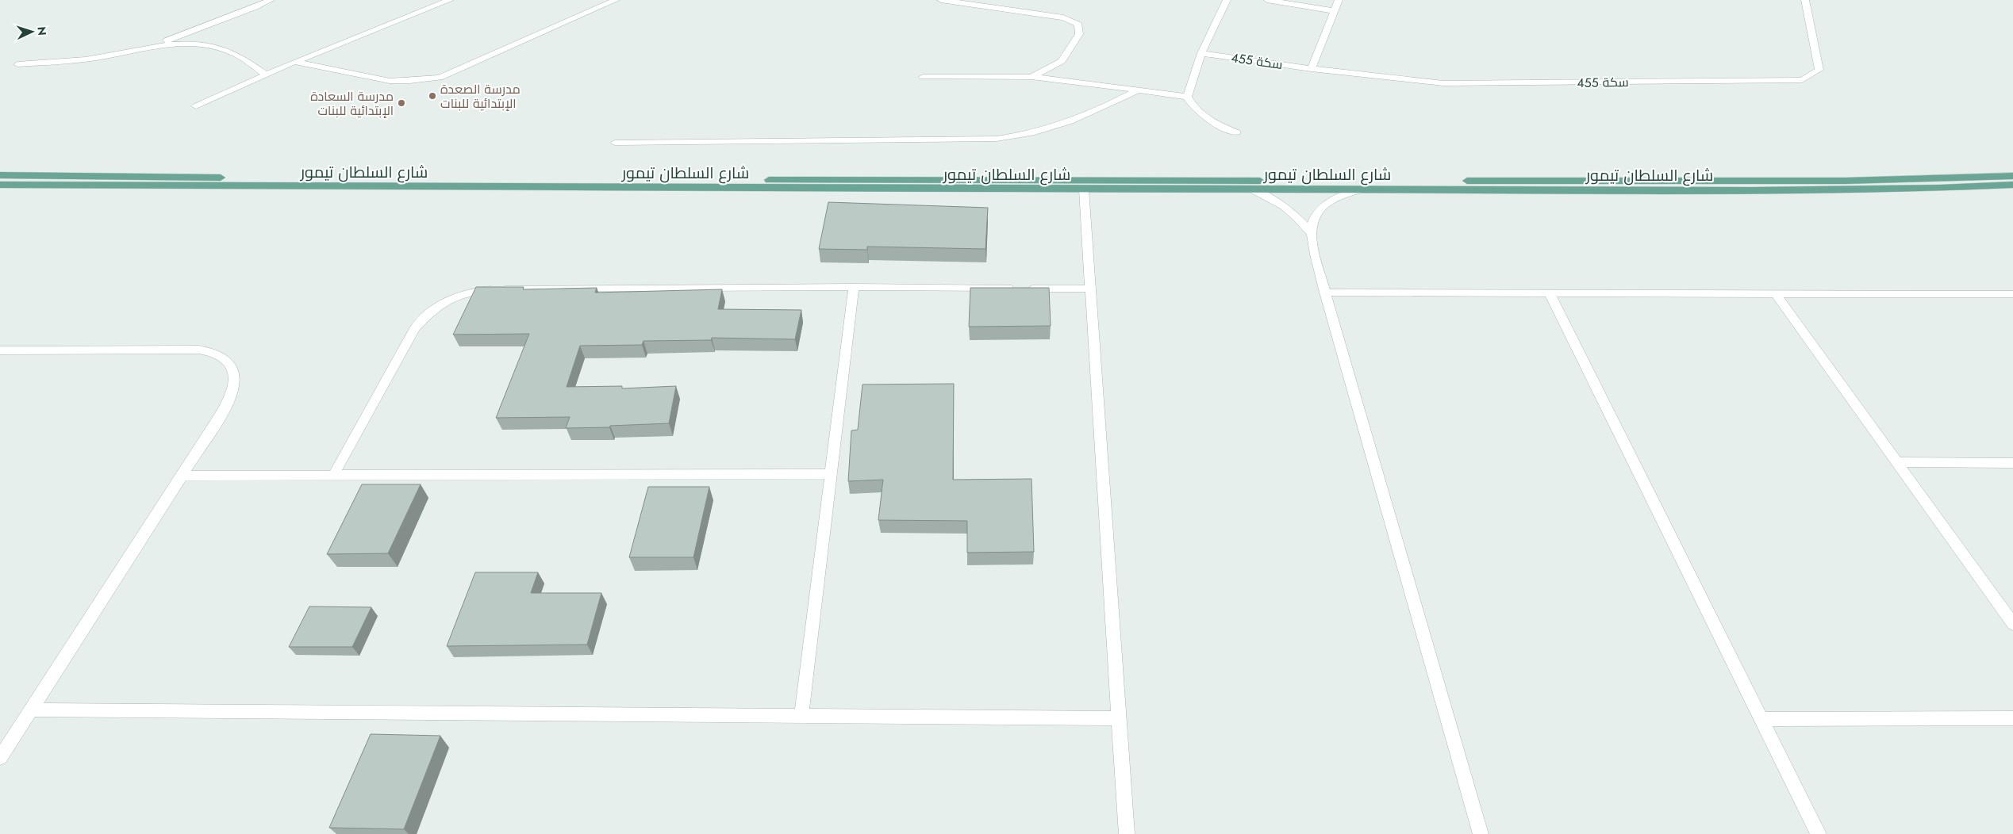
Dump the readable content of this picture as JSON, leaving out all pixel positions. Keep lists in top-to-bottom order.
{
  "streets": {
    "main road": ["شارع السلطان تيمور"],
    "street": ["سكة 455"]
  },
  "places": ["مدرسة الصعدة الإبتدائية للبنات", "مدرسة السعادة الإبتدائية للبنات"],
  "north": "right"
}
